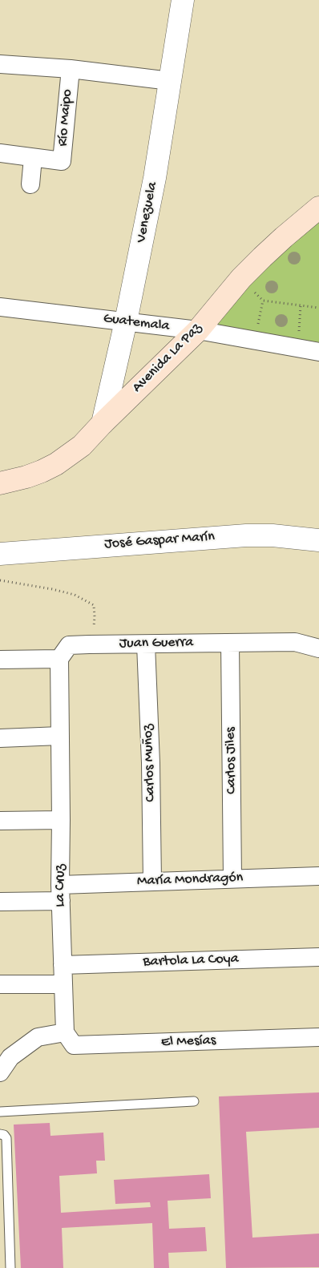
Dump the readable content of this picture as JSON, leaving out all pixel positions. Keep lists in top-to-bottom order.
{
  "streets": {
    "main road": ["Avenida La Paz"],
    "street": [
      "Río Maipo",
      "Venezuela",
      "Guatemala",
      "José Gaspar Marín",
      "Juan Guerra",
      "Carlos Jiles",
      "Carlos Muñoz",
      "María Mondragón",
      "La Cruz",
      "Bartola La Coya",
      "El Mesías"
    ]
  },
  "crossings": [
    ["Río Maipo", "Venezuela"],
    ["Venezuela", "Guatemala"],
    ["Venezuela", "Avenida La Paz"],
    ["Guatemala", "Avenida La Paz"],
    ["Juan Guerra", "Carlos Jiles"],
    ["Juan Guerra", "Carlos Muñoz"],
    ["Juan Guerra", "La Cruz"],
    ["Carlos Jiles", "María Mondragón"],
    ["Carlos Muñoz", "María Mondragón"],
    ["María Mondragón", "La Cruz"],
    ["La Cruz", "Bartola La Coya"],
    ["La Cruz", "El Mesías"]
  ]
}
